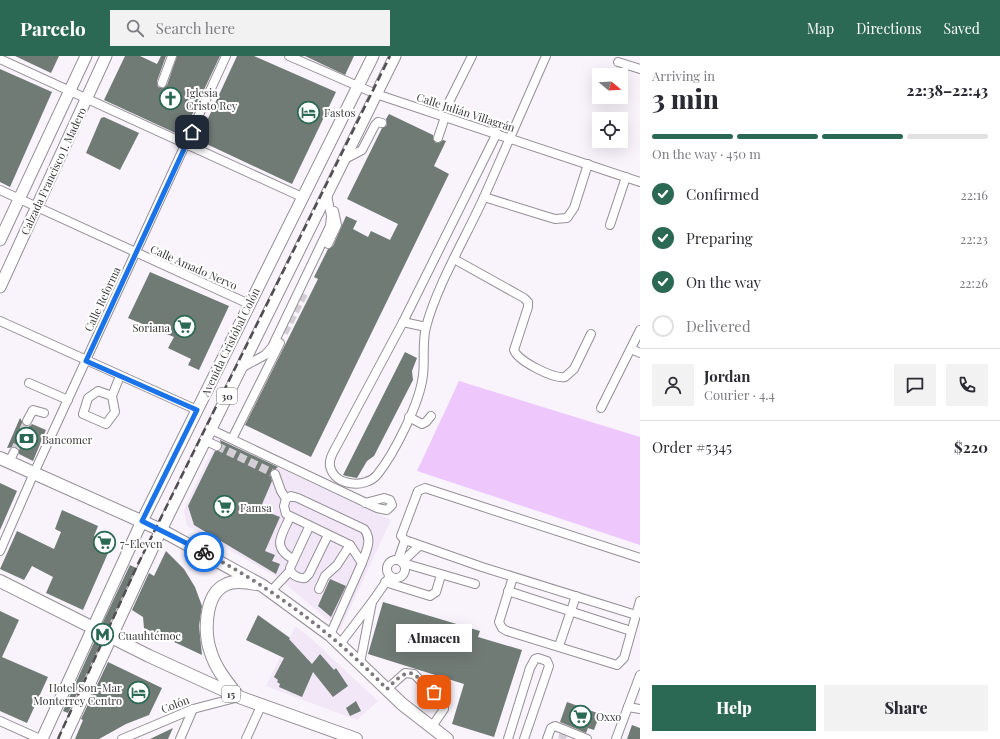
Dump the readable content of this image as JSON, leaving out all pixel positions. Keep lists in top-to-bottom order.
{
  "streets": {
    "highway": ["15"],
    "main road": ["Calzada Francisco I. Madero", "Avenida Cristóbal Colón", "30"],
    "street": [
      "Calle Julián Villagrán",
      "Calle Amado Nervo",
      "Calle Reforma",
      "Colón"
    ]
  },
  "crossings": [
    ["Calle Julián Villagrán", "Avenida Cristóbal Colón"],
    ["Calzada Francisco I. Madero", "Calle Amado Nervo"],
    ["Calle Amado Nervo", "Calle Reforma"],
    ["Calle Amado Nervo", "Avenida Cristóbal Colón"],
    ["Avenida Cristóbal Colón", "15"],
    ["15", "Colón"]
  ],
  "places": {
    "church": ["Iglesia Cristo Rey"],
    "hotel": ["Fastos", "Hotel Son-Mar Monterrey Centro"],
    "supermarket": [
      "Soriana",
      "Famsa",
      "7-Eleven",
      "Oxxo"
    ],
    "bank": ["Bancomer"],
    "metro station": ["Cuauhtémoc"],
    "other": ["Almacen"]
  },
  "north": "right",
  "page": {
    "header": "Parcelo",
    "search": "Search here",
    "nav": ["Map", "Directions", "Saved"],
    "heading": ["3 min", "Arriving in", "22:38–22:43"],
    "panel": [
      "Jordan",
      "Courier · 4.4",
      "Order #5345",
      "$220"
    ],
    "bar": "On the way · 450 m",
    "list": [
      ["Confirmed", "22:16"],
      ["Preparing", "22:23"],
      ["On the way", "22:26"],
      "Delivered"
    ],
    "bubble": "Almacen",
    "buttons": ["Help", "Share"]
  }
}
